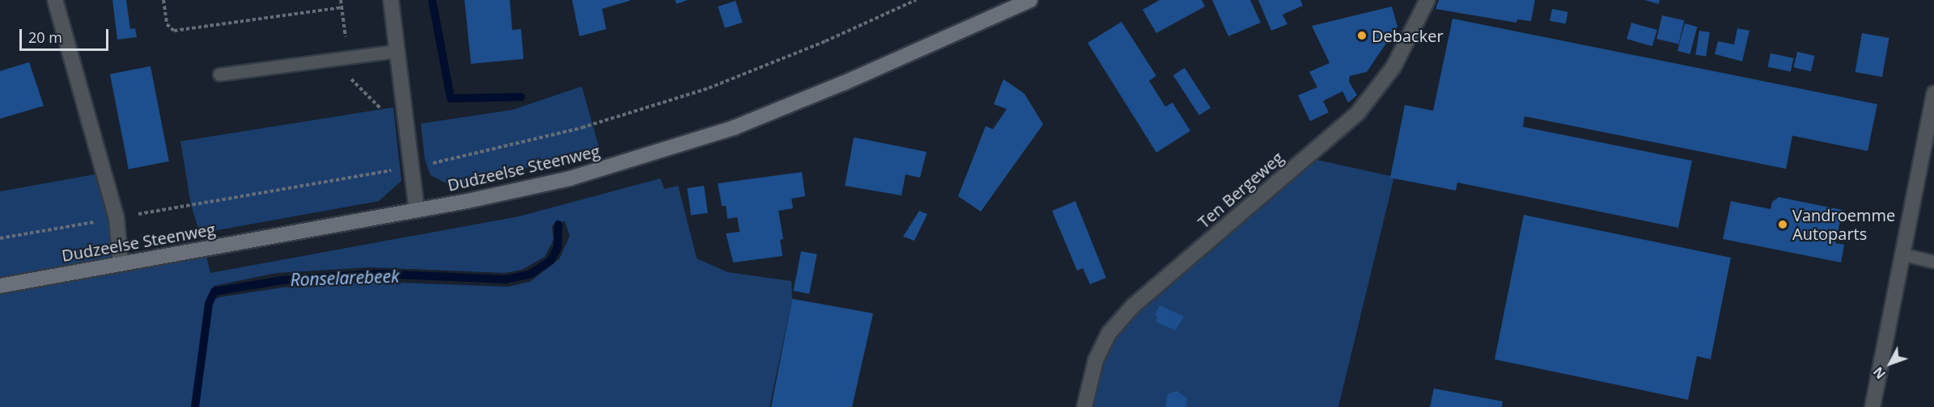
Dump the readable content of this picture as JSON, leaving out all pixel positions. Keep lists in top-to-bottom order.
{
  "streets": {
    "main road": ["Dudzeelse Steenweg"],
    "street": ["Ten Bergeweg"]
  },
  "water": ["Ronselarebeek"],
  "places": ["Debacker", "Vandroemme Autoparts"],
  "scale_bar": "20 m",
  "north": "bottom left"
}
